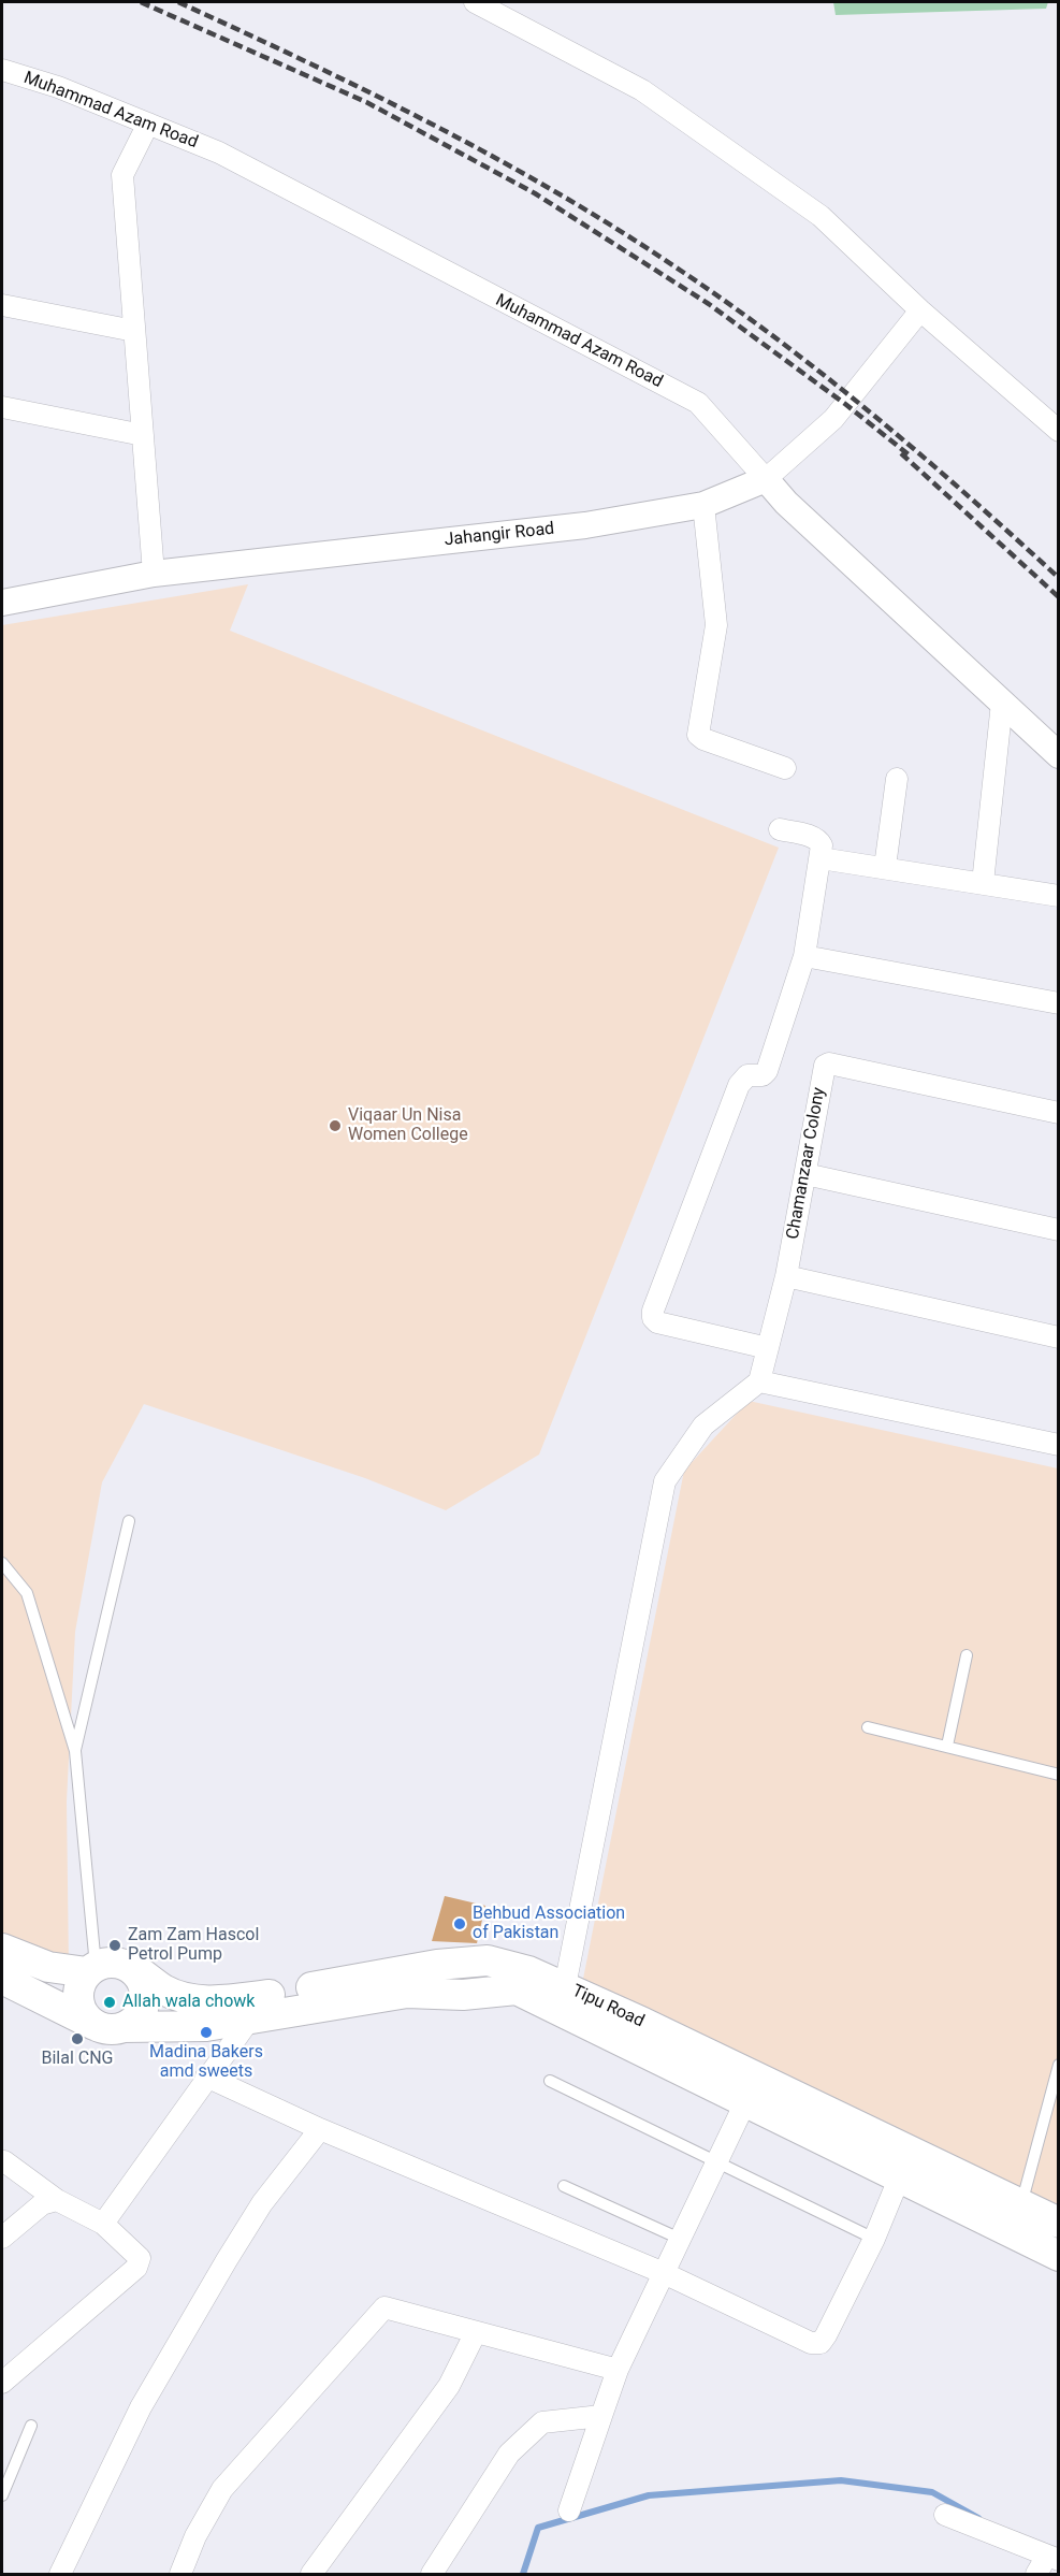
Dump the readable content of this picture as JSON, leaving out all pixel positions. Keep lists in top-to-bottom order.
{
  "streets": {
    "main road": ["Tipu Road"],
    "street": ["Muhammad Azam Road", "Jahangir Road", "Chamanzaar Colony"]
  },
  "crossings": [
    ["Muhammad Azam Road", "Jahangir Road"]
  ],
  "places": [
    "Viqaar Un Nisa Women College",
    "Behbud Association of Pakistan",
    "Zam Zam Hascol Petrol Pump",
    "Allah wala chowk",
    "Madina Bakers amd sweets",
    "Bilal CNG"
  ]
}
